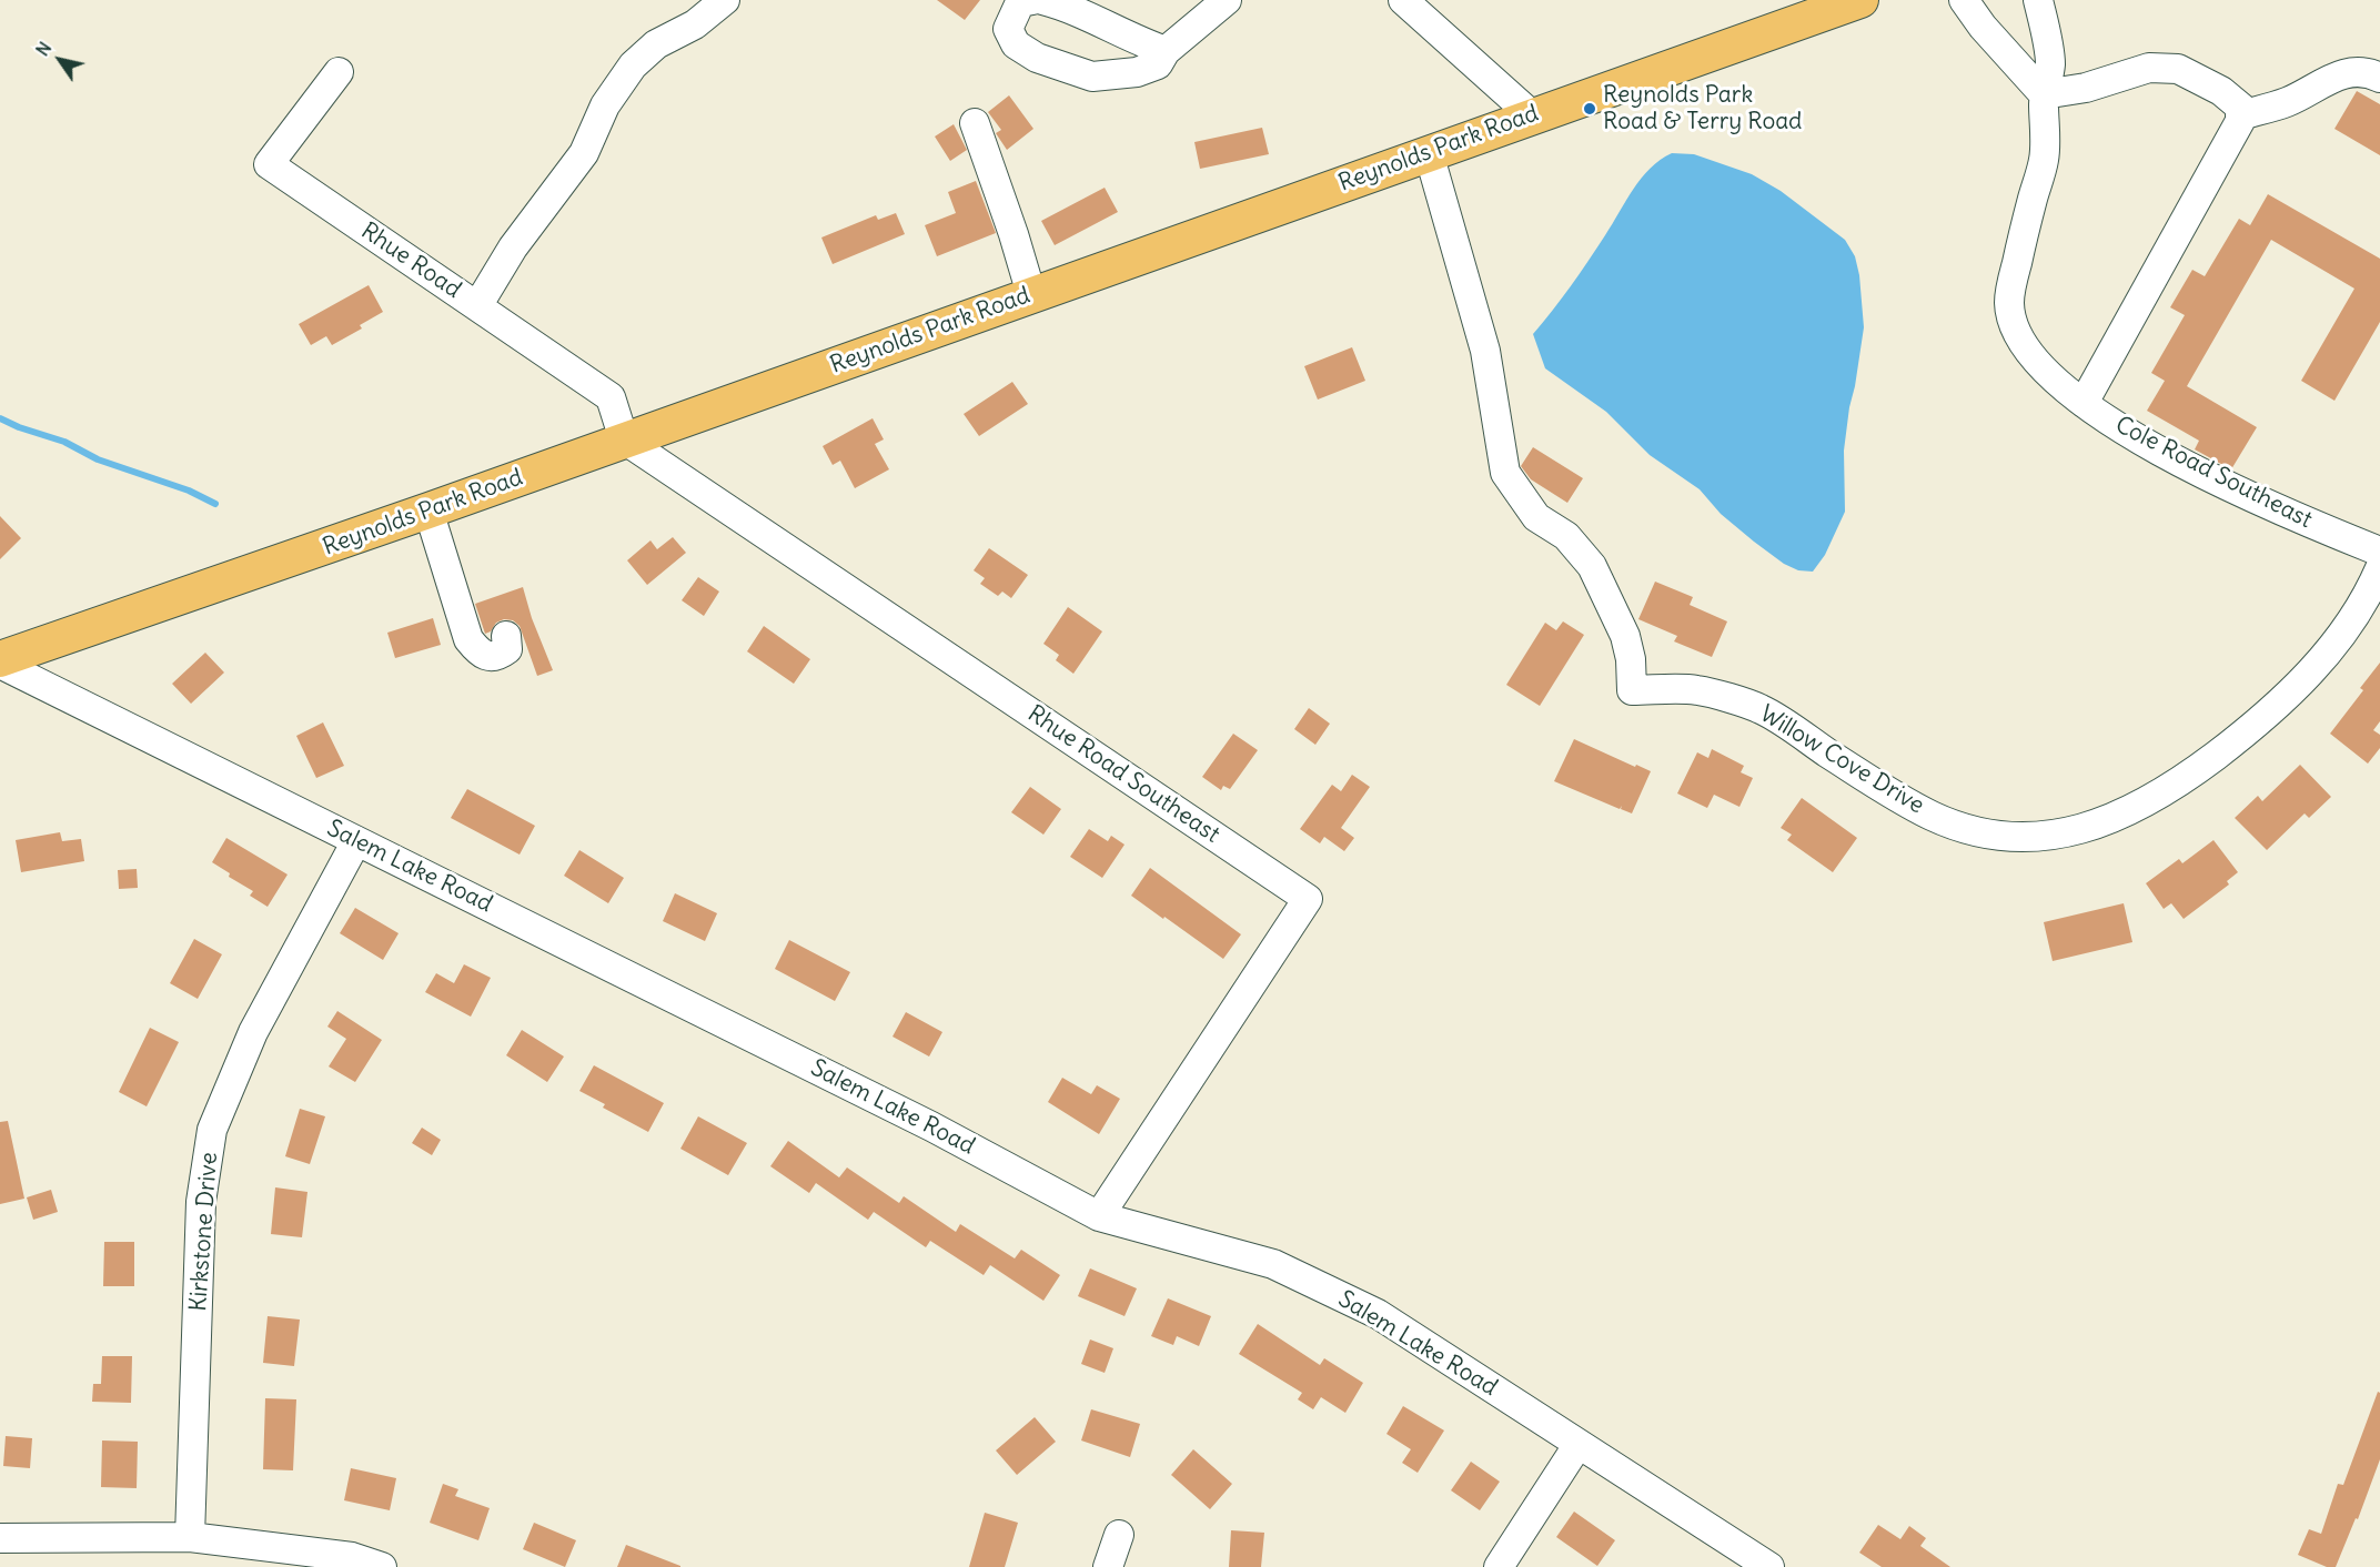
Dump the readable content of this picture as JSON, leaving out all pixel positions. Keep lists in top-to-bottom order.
{
  "streets": {
    "main road": ["Reynolds Park Road"],
    "street": [
      "Rhue Road",
      "Cole Road Southeast",
      "Willow Cove Drive",
      "Rhue Road Southeast",
      "Salem Lake Road",
      "Kirkstone Drive"
    ]
  },
  "crossings": [
    ["Reynolds Park Road", "Rhue Road"],
    ["Reynolds Park Road", "Willow Cove Drive"],
    ["Reynolds Park Road", "Rhue Road Southeast"],
    ["Reynolds Park Road", "Salem Lake Road"],
    ["Rhue Road", "Rhue Road Southeast"],
    ["Rhue Road Southeast", "Salem Lake Road"],
    ["Salem Lake Road", "Kirkstone Drive"]
  ],
  "places": ["Reynolds Park Road & Terry Road"],
  "north": "top left"
}
